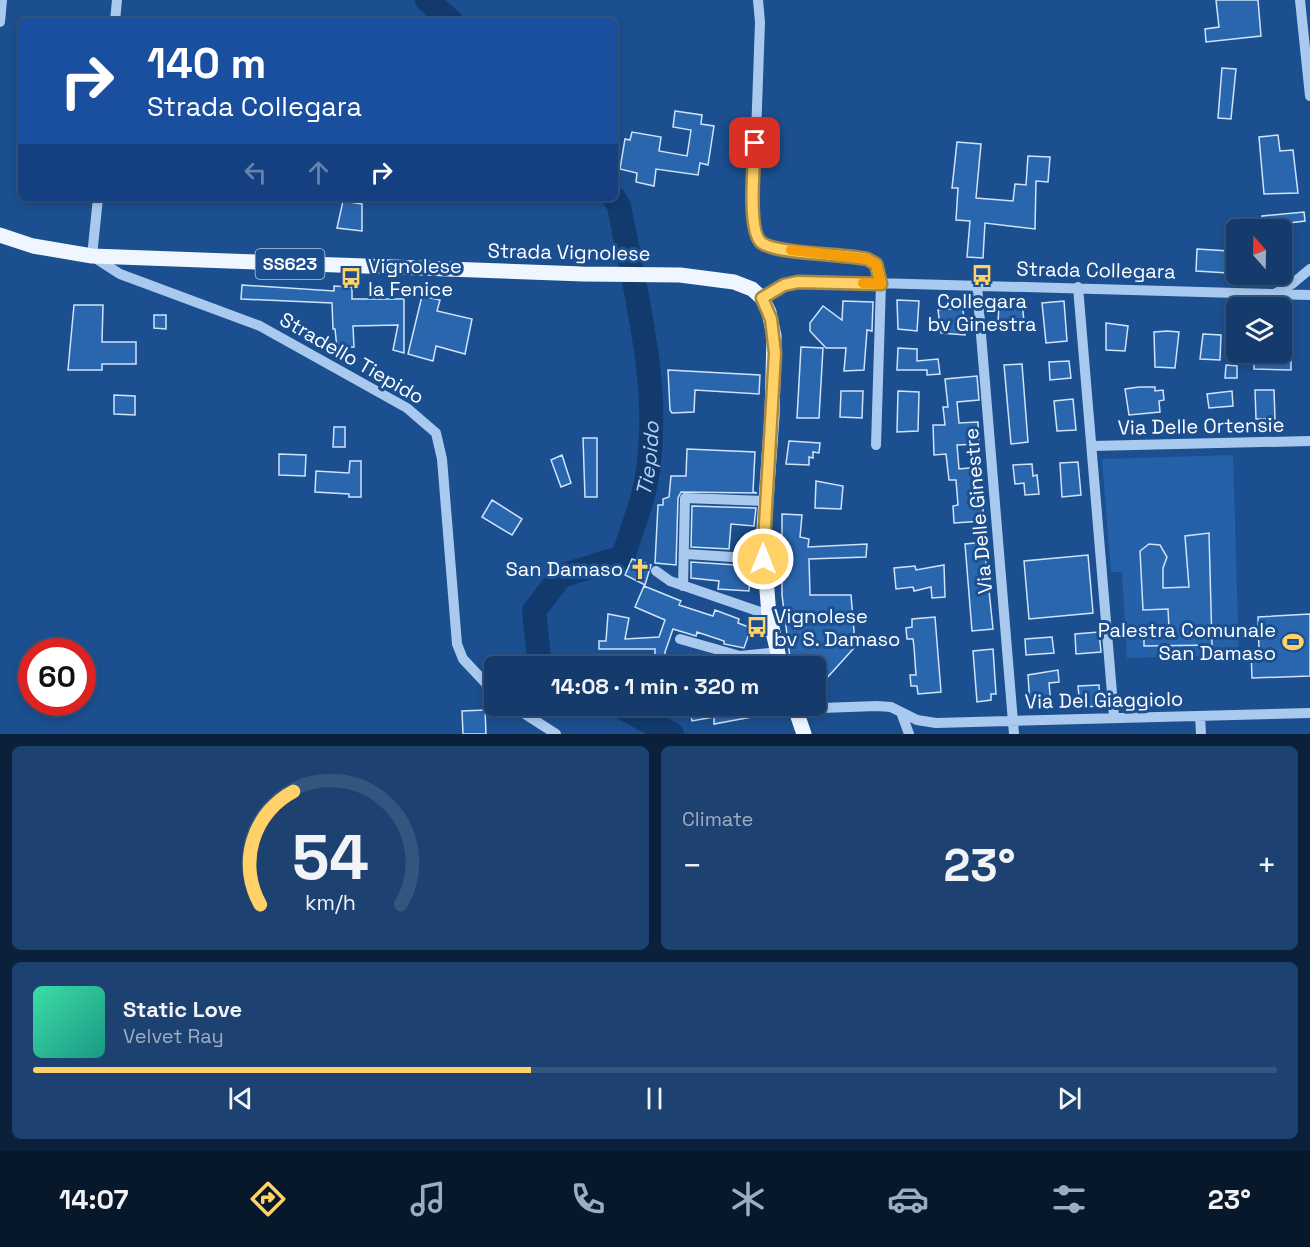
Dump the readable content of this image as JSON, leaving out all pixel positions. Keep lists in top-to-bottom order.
{
  "streets": {
    "main road": ["Strada Vignolese", "SS623"],
    "street": [
      "Strada Collegara",
      "Stradello Tiepido",
      "Via Delle Ortensie",
      "Via Delle Ginestre",
      "Via Del Giaggiolo"
    ]
  },
  "crossings": [
    ["Strada Vignolese", "Strada Collegara"],
    ["Strada Vignolese", "Stradello Tiepido"],
    ["Strada Collegara", "Via Delle Ortensie"],
    ["Strada Collegara", "Via Delle Ginestre"],
    ["Via Delle Ortensie", "Via Del Giaggiolo"],
    ["Via Delle Ginestre", "Via Del Giaggiolo"]
  ],
  "water": ["Tiepido"],
  "places": {
    "bus stop": ["Collegara bv Ginestra", "Vignolese la Fenice", "Vignolese bv S. Damaso"],
    "church": ["San Damaso"],
    "sports": ["Palestra Comunale San Damaso"]
  },
  "north": "top",
  "page": {
    "turn": ["140 m", "Strada Collegara"],
    "limit": "60",
    "trip": "14:08 · 1 min · 320 m",
    "tile": "Climate",
    "heat": ["−", "23°", "+"],
    "song": ["Static Love", "Velvet Ray"],
    "tabs": ["14:07", "23°"],
    "gauge": ["54", "km/h"]
  }
}
